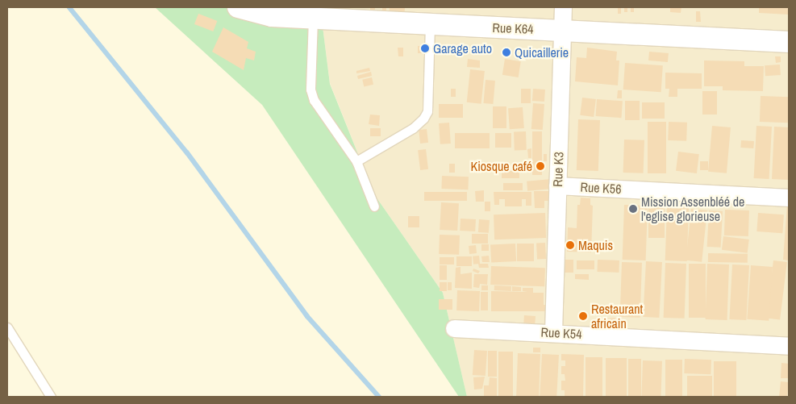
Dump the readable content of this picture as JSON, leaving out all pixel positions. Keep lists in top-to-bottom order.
{
  "streets": {
    "street": [
      "Rue K64",
      "Rue K3",
      "Rue K56",
      "Rue K54"
    ]
  },
  "crossings": [
    ["Rue K64", "Rue K3"],
    ["Rue K3", "Rue K56"],
    ["Rue K3", "Rue K54"]
  ],
  "places": [
    "Garage auto",
    "Quicaillerie",
    "Kiosque café",
    "Mission Assenbléé de l'eglise glorieuse",
    "Maquis",
    "Restaurant africain"
  ]
}
